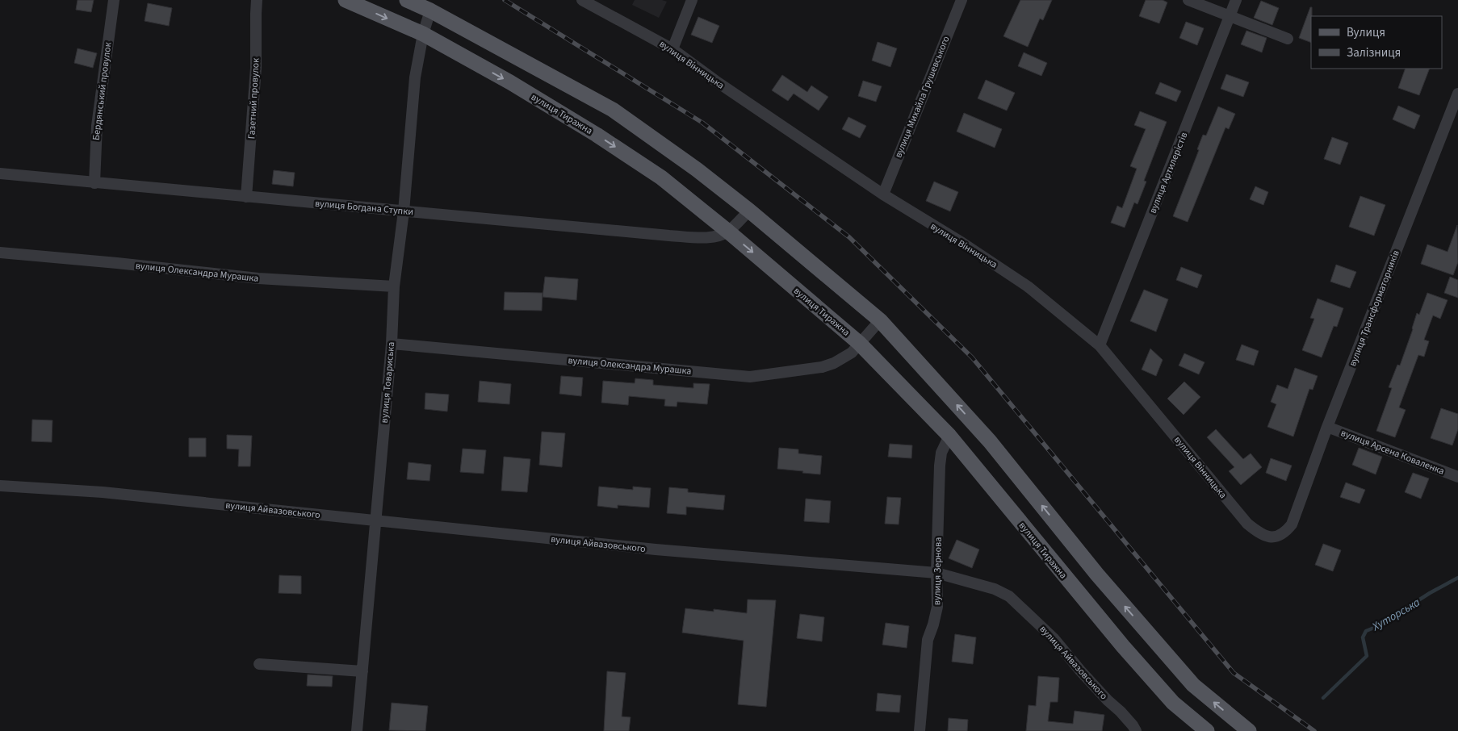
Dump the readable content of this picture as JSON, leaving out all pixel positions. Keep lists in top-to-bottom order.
{
  "streets": {
    "main road": ["вулиця Тиражна"],
    "street": [
      "вулиця Вінницька",
      "Бердянський провулок",
      "вулиця Михайла Грушевського",
      "Газетний провулок",
      "вулиця Артилерістів",
      "вулиця Богдана Ступки",
      "вулиця Олександра Мурашка",
      "вулиця Трансформаторників",
      "вулиця Товариська",
      "вулиця Арсена Коваленка",
      "вулиця Айвазовського",
      "вулиця Зернова"
    ]
  },
  "crossings": [
    ["вулиця Вінницька", "вулиця Михайла Грушевського"],
    ["вулиця Вінницька", "вулиця Артилерістів"],
    ["вулиця Вінницька", "вулиця Трансформаторників"],
    ["Бердянський провулок", "вулиця Богдана Ступки"],
    ["Газетний провулок", "вулиця Богдана Ступки"],
    ["вулиця Тиражна", "вулиця Богдана Ступки"],
    ["вулиця Тиражна", "вулиця Олександра Мурашка"],
    ["вулиця Тиражна", "вулиця Товариська"],
    ["вулиця Тиражна", "вулиця Зернова"],
    ["вулиця Богдана Ступки", "вулиця Товариська"],
    ["вулиця Олександра Мурашка", "вулиця Товариська"],
    ["вулиця Трансформаторників", "вулиця Арсена Коваленка"],
    ["вулиця Товариська", "вулиця Айвазовського"],
    ["вулиця Айвазовського", "вулиця Зернова"]
  ],
  "water": ["Хуторська"],
  "legend": ["Вулиця", "Залізниця"]
}
